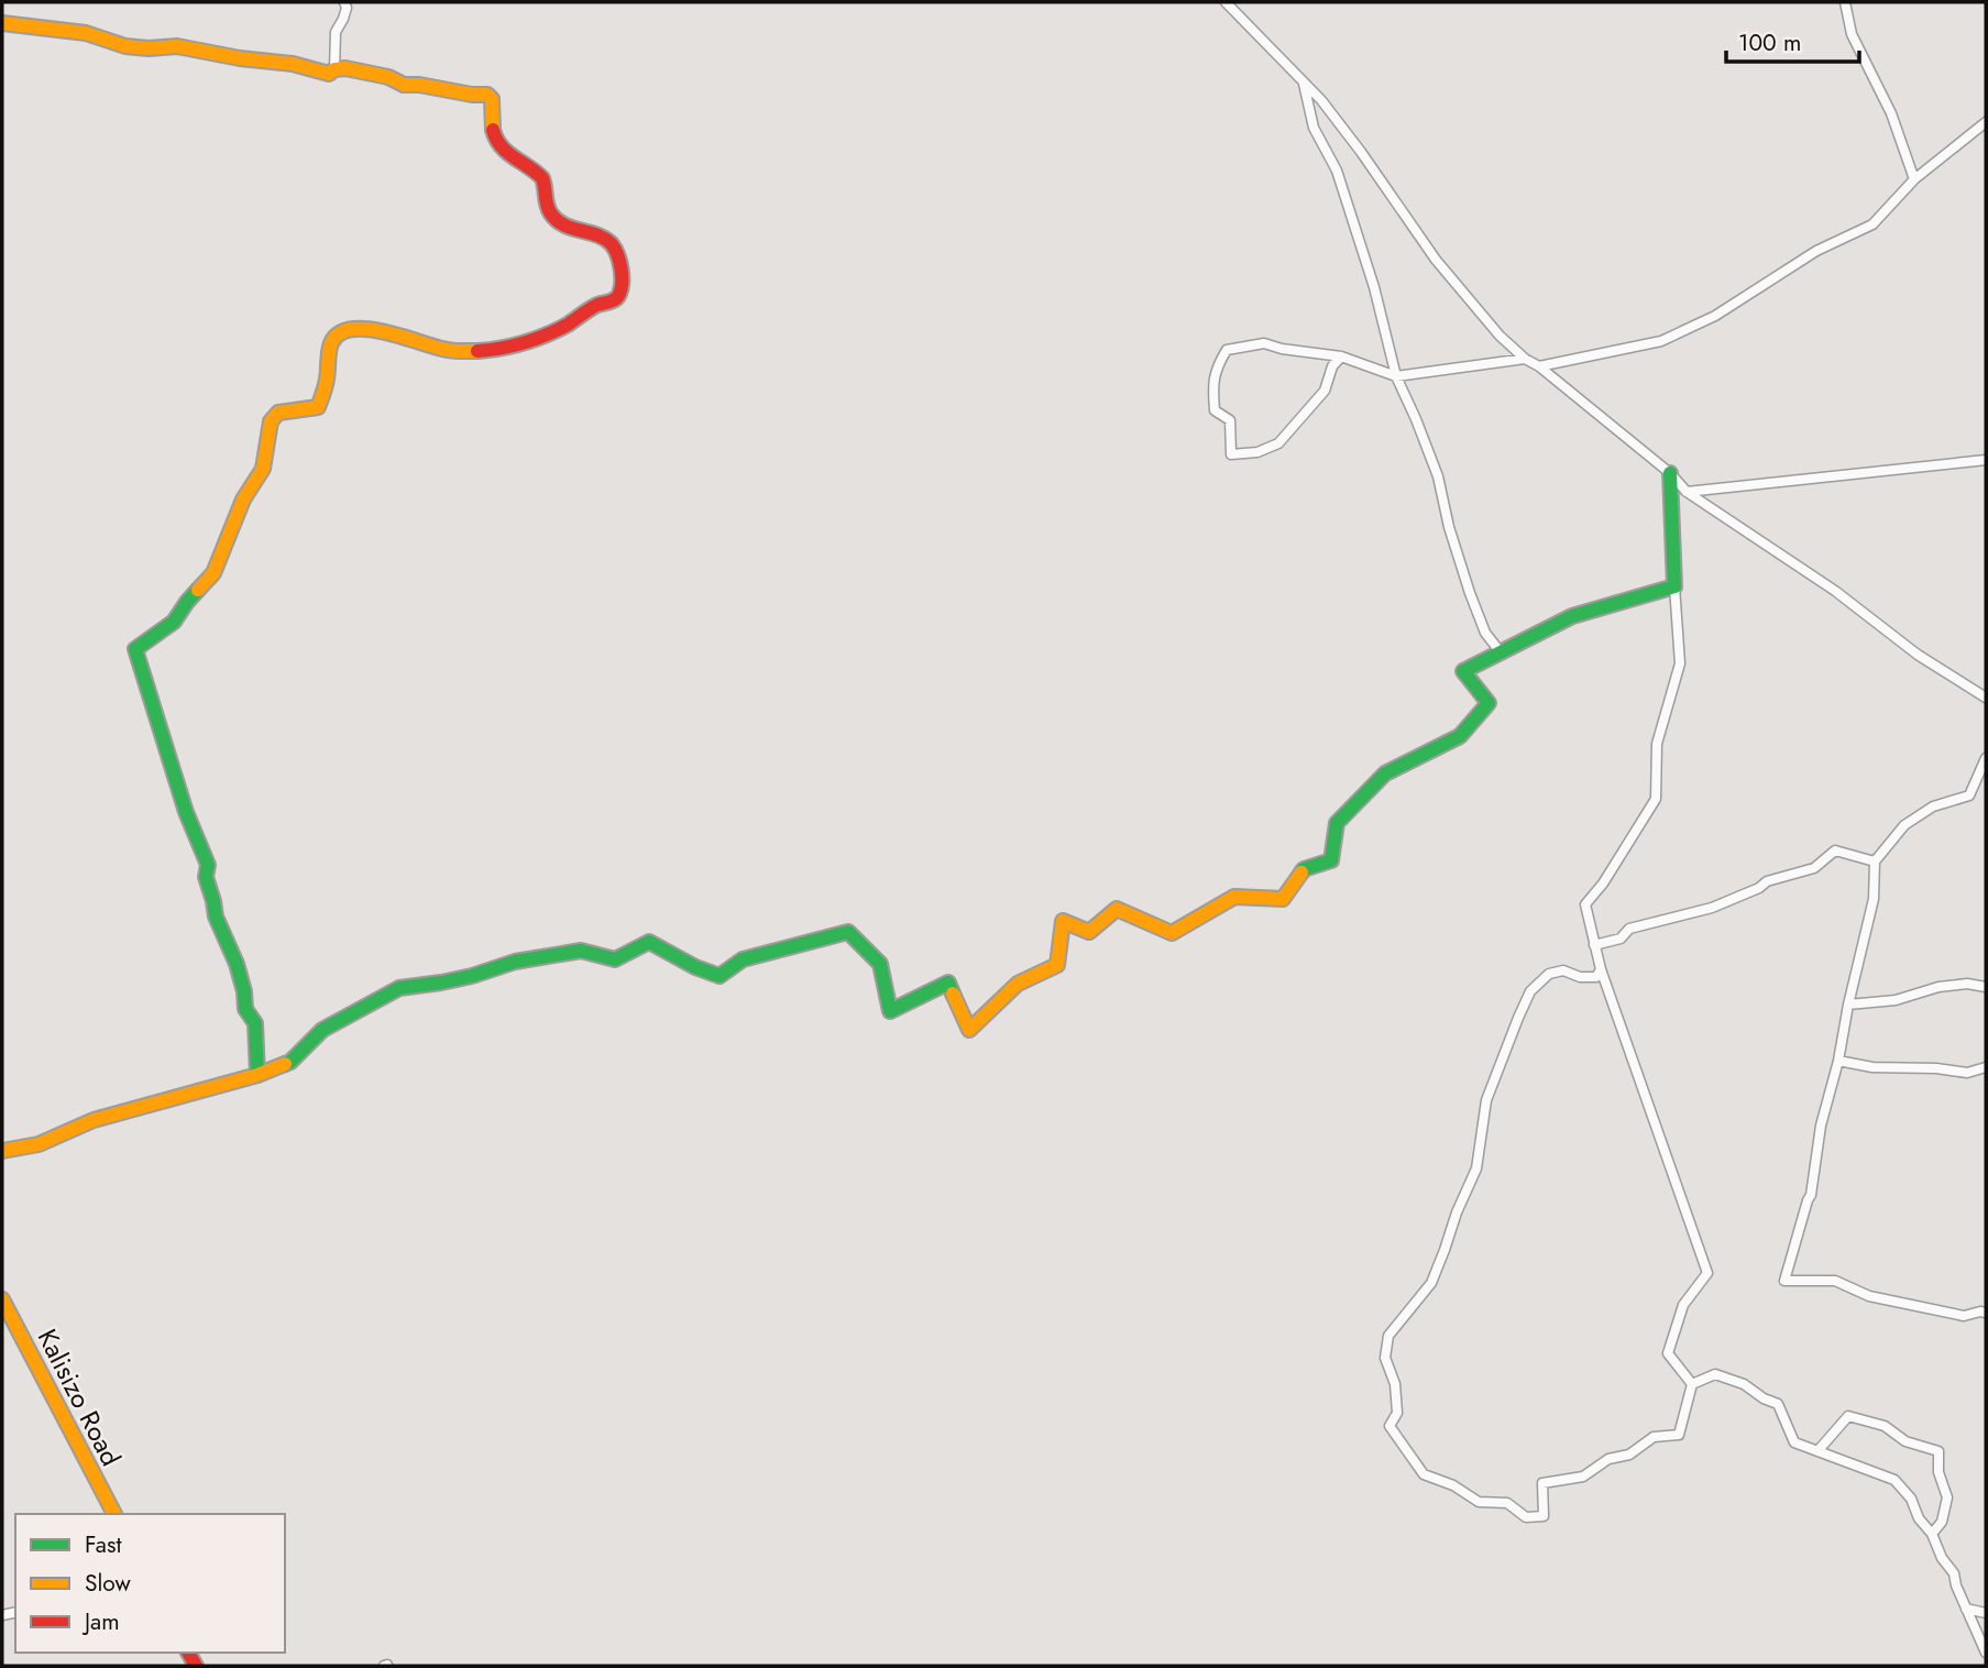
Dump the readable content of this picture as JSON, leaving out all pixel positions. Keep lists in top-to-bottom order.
{
  "streets": {
    "street": ["Kalisizo Road"]
  },
  "legend": ["Fast", "Slow", "Jam"],
  "scale_bar": "100 m"
}
